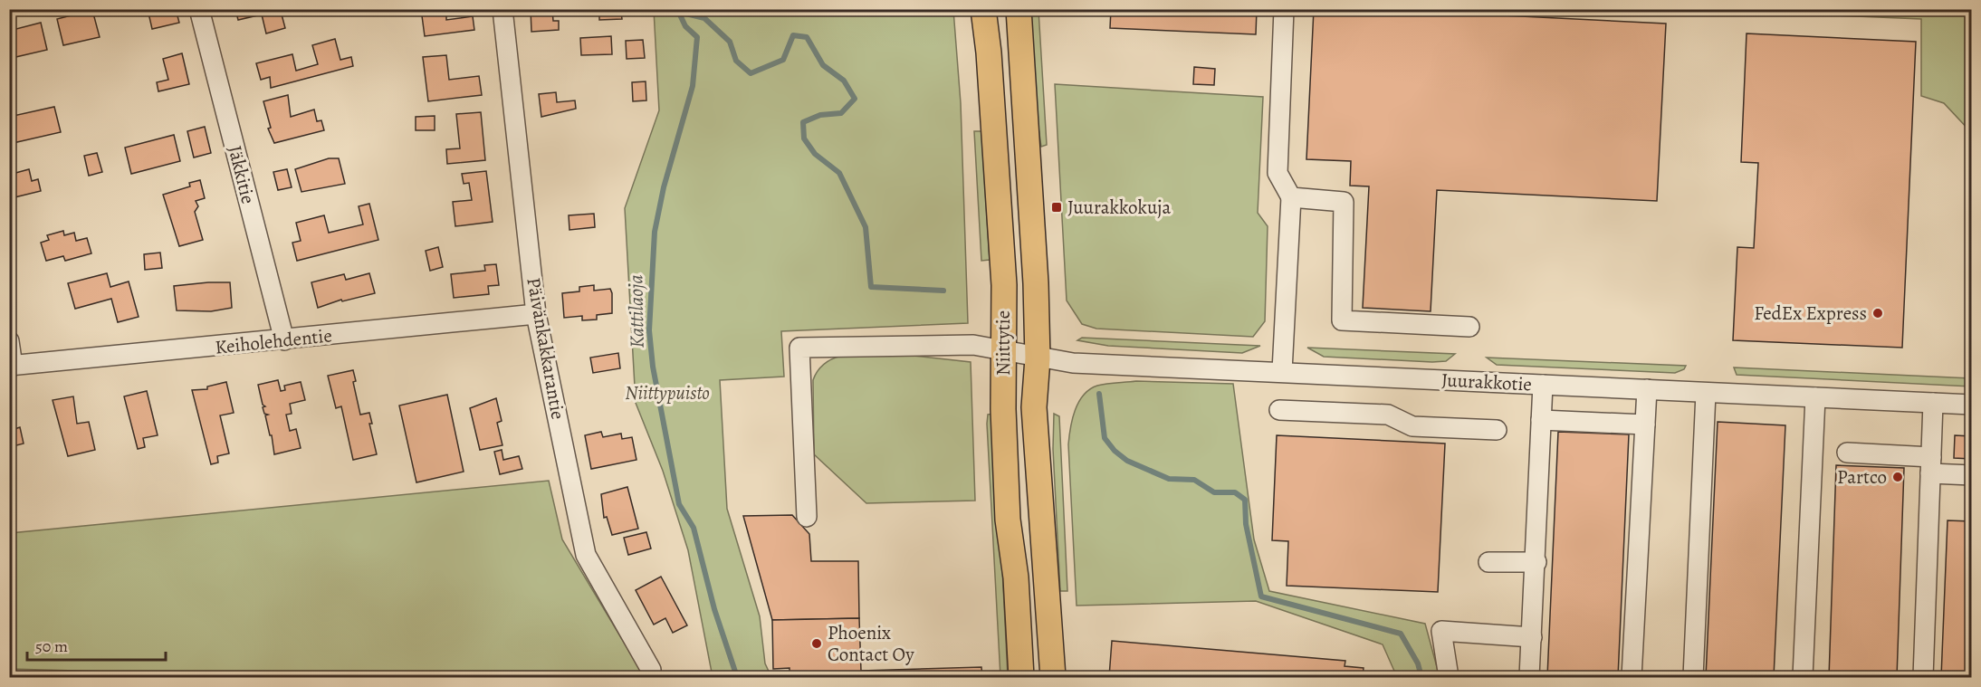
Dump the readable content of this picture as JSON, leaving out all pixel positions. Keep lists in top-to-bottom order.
{
  "streets": {
    "main road": ["Niittytie"],
    "street": [
      "Jäkkitie",
      "Keiholehdentie",
      "Päivänkakkarantie",
      "Juurakkotie"
    ]
  },
  "crossings": [
    ["Jäkkitie", "Keiholehdentie"],
    ["Keiholehdentie", "Päivänkakkarantie"],
    ["Niittytie", "Juurakkotie"]
  ],
  "water": ["Kattilaoja"],
  "parks": ["Niittypuisto"],
  "places": {
    "transit": ["Juurakkokuja"],
    "other": ["FedEx Express", "Partco", "Phoenix Contact Oy"]
  },
  "scale_bar": "50 m"
}
